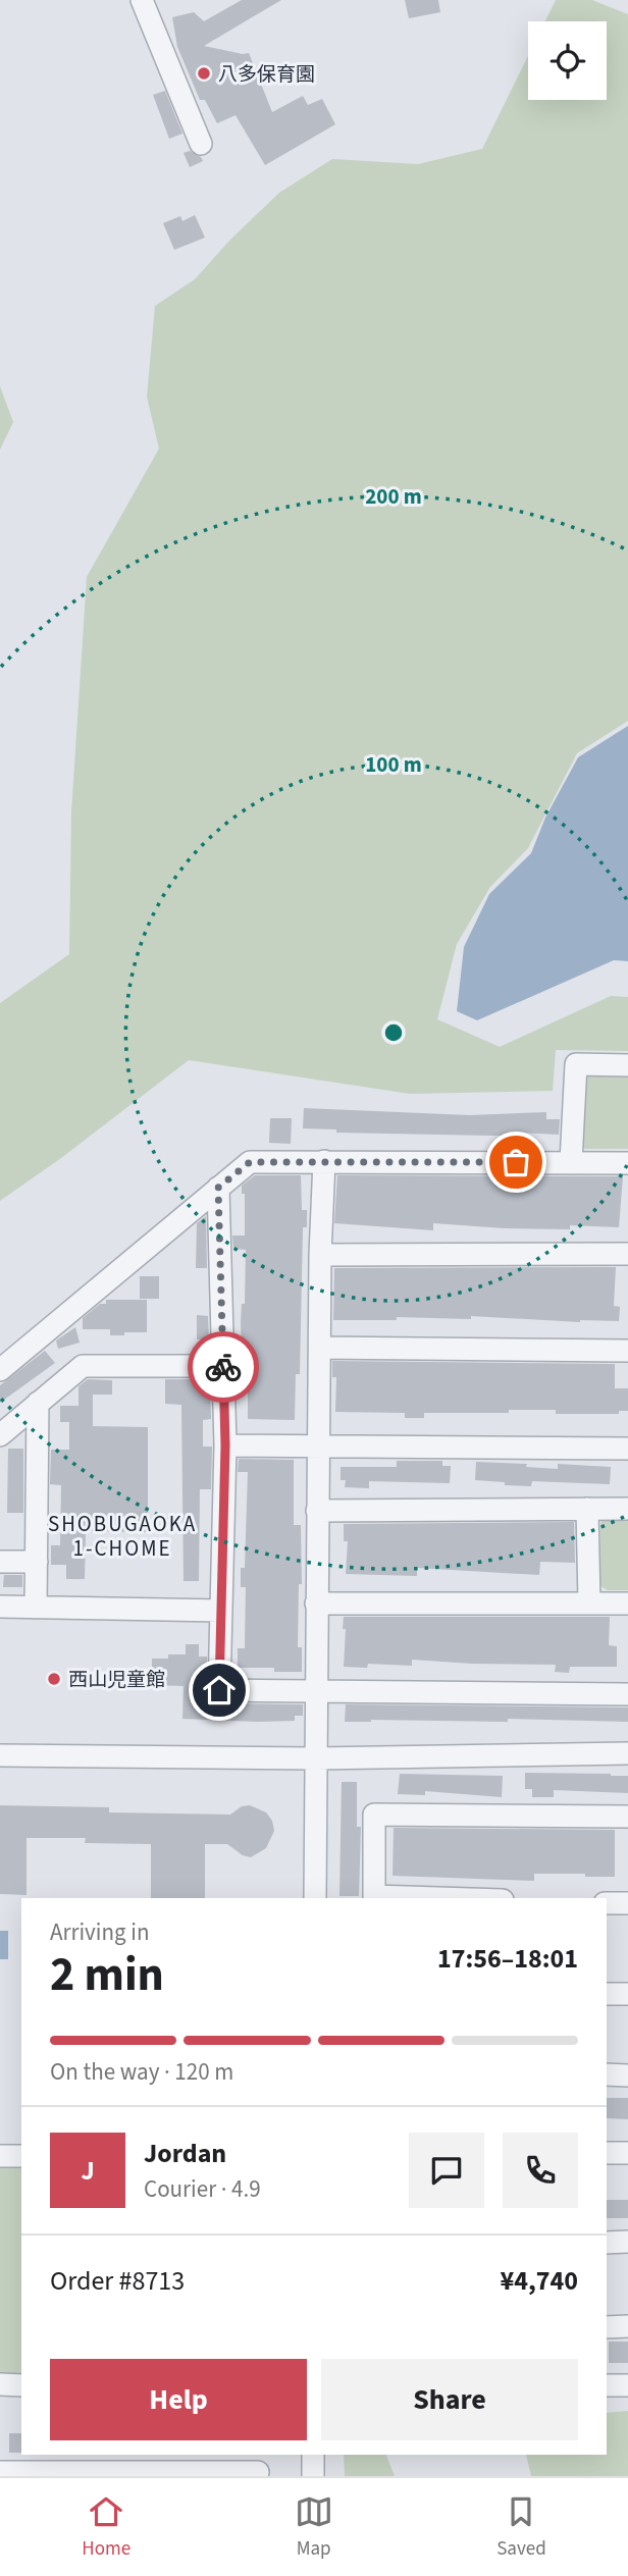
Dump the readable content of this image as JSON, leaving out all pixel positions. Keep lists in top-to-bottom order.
{
  "districts": ["SHOBUGAOKA 1-CHOME"],
  "places": ["八多保育園", "西山児童館"],
  "page": {
    "heading": ["2 min", "Arriving in", "17:56–18:01"],
    "panel": [
      "Jordan",
      "Courier · 4.9",
      "Order #8713",
      "¥4,740"
    ],
    "bar": "On the way · 120 m",
    "round": "J",
    "buttons": ["Help", "Share"],
    "tabs": ["Home", "Map", "Saved"]
  },
  "rings": ["200 m", "100 m"]
}
